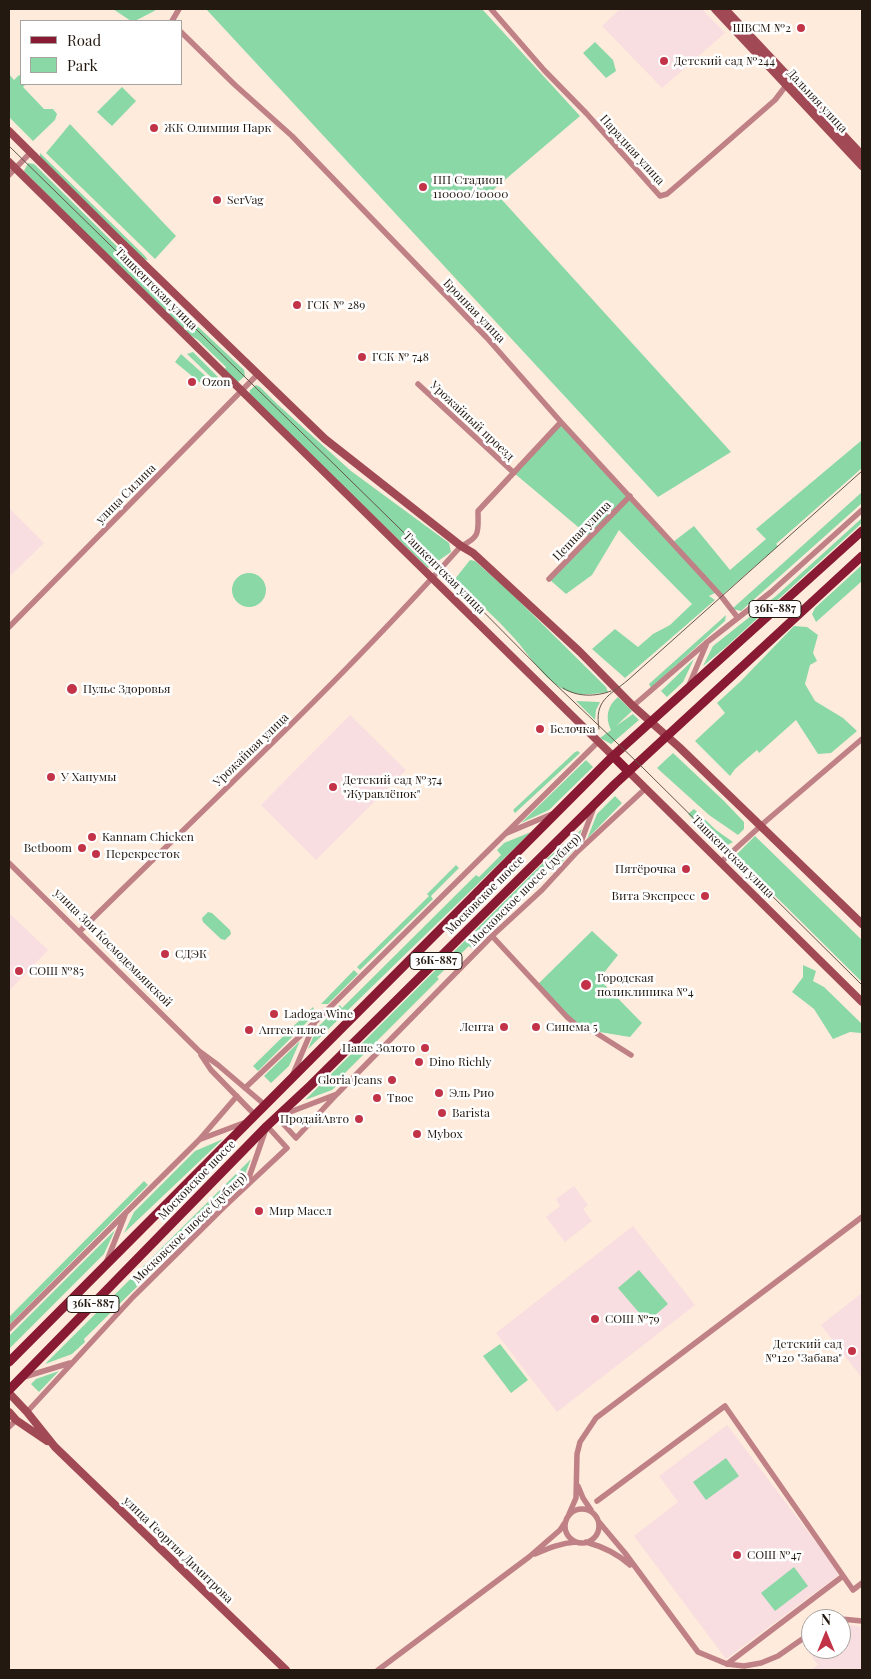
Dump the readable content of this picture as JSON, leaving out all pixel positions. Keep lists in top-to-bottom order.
{
  "streets": {
    "main road": [
      "Дальняя улица",
      "Ташкентская улица",
      "36К-887",
      "Московское шоссе",
      "улица Зои Космодемьянской",
      "улица Георгия Димитрова"
    ],
    "street": [
      "Парадная улица",
      "Бронная улица",
      "Урожайный проезд",
      "улица Силина",
      "Цепная улица",
      "Урожайная улица",
      "Московское шоссе (дублер)"
    ]
  },
  "crossings": [
    ["Дальняя улица", "Парадная улица"],
    ["Ташкентская улица", "улица Силина"],
    ["Ташкентская улица", "Урожайная улица"],
    ["Ташкентская улица", "Московское шоссе (дублер)"],
    ["Ташкентская улица", "Московское шоссе"],
    ["Бронная улица", "Цепная улица"],
    ["Урожайная улица", "улица Зои Космодемьянской"],
    ["Московское шоссе (дублер)", "улица Зои Космодемьянской"],
    ["Московское шоссе (дублер)", "улица Георгия Димитрова"],
    ["Московское шоссе", "улица Зои Космодемьянской"],
    ["Московское шоссе", "улица Георгия Димитрова"]
  ],
  "places": [
    "ШВСМ №2",
    "Детский сад №244",
    "ЖК Олимпия Парк",
    "ПП Стадион 110000/10000",
    "SerVag",
    "ГСК № 289",
    "ГСК № 748",
    "Ozon",
    "Пульс Здоровья",
    "Белочка",
    "У Ханумы",
    "Детский сад №374 \"Журавлёнок\"",
    "Kannam Chicken",
    "Betboom",
    "Перекресток",
    "Пятёрочка",
    "Вита Экспресс",
    "СДЭК",
    "СОШ №85",
    "Городская поликлиника №4",
    "Ladoga Wine",
    "Лента",
    "Синема 5",
    "Аптек плюс",
    "Наше Золото",
    "Dino Richly",
    "Gloria Jeans",
    "Эль Рио",
    "Твое",
    "Barista",
    "ПродайАвто",
    "Mybox",
    "Мир Масел",
    "СОШ №79",
    "Детский сад №120 \"Забава\"",
    "СОШ №47"
  ],
  "legend": ["Road", "Park"],
  "north": "top"
}
